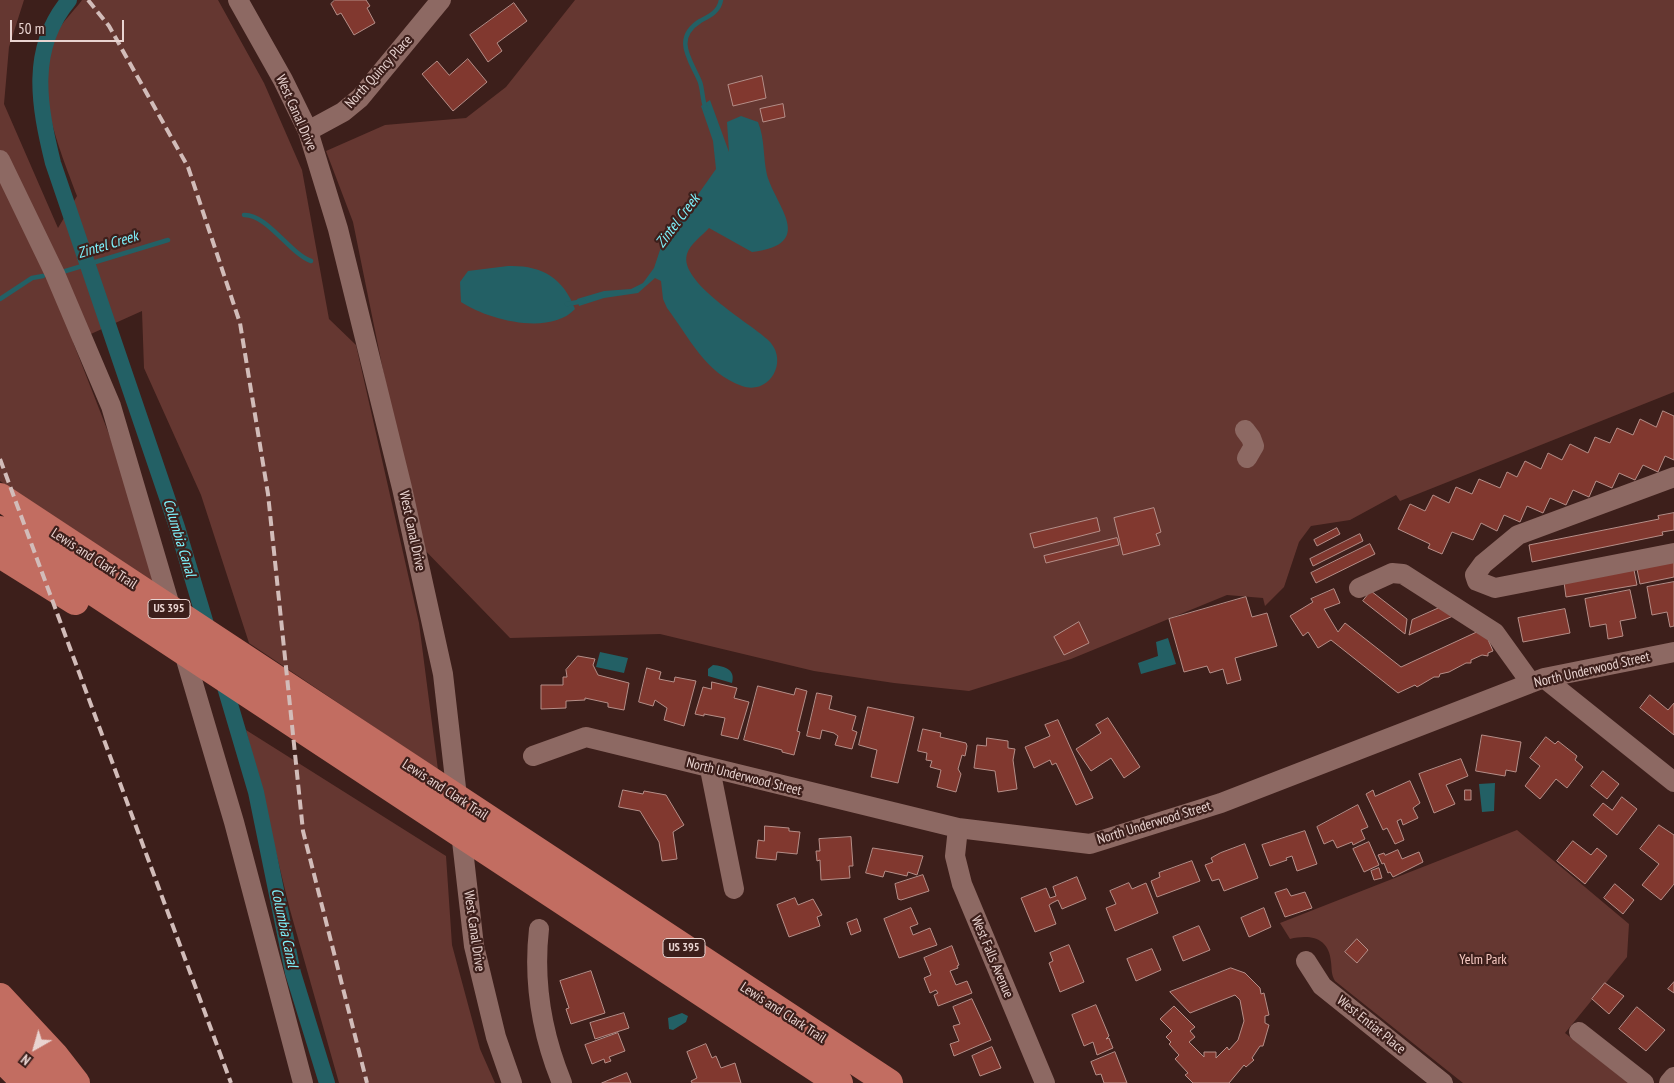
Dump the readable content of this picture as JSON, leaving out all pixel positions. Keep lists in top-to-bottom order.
{
  "streets": {
    "highway": ["Lewis and Clark Trail", "US 395"],
    "street": [
      "North Quincy Place",
      "West Canal Drive",
      "North Underwood Street",
      "West Falls Avenue",
      "West Entiat Place"
    ]
  },
  "crossings": [
    ["North Quincy Place", "West Canal Drive"],
    ["North Underwood Street", "West Falls Avenue"]
  ],
  "water": ["Zintel Creek", "Columbia Canal"],
  "parks": ["Yelm Park"],
  "scale_bar": "50 m",
  "north": "bottom left"
}
